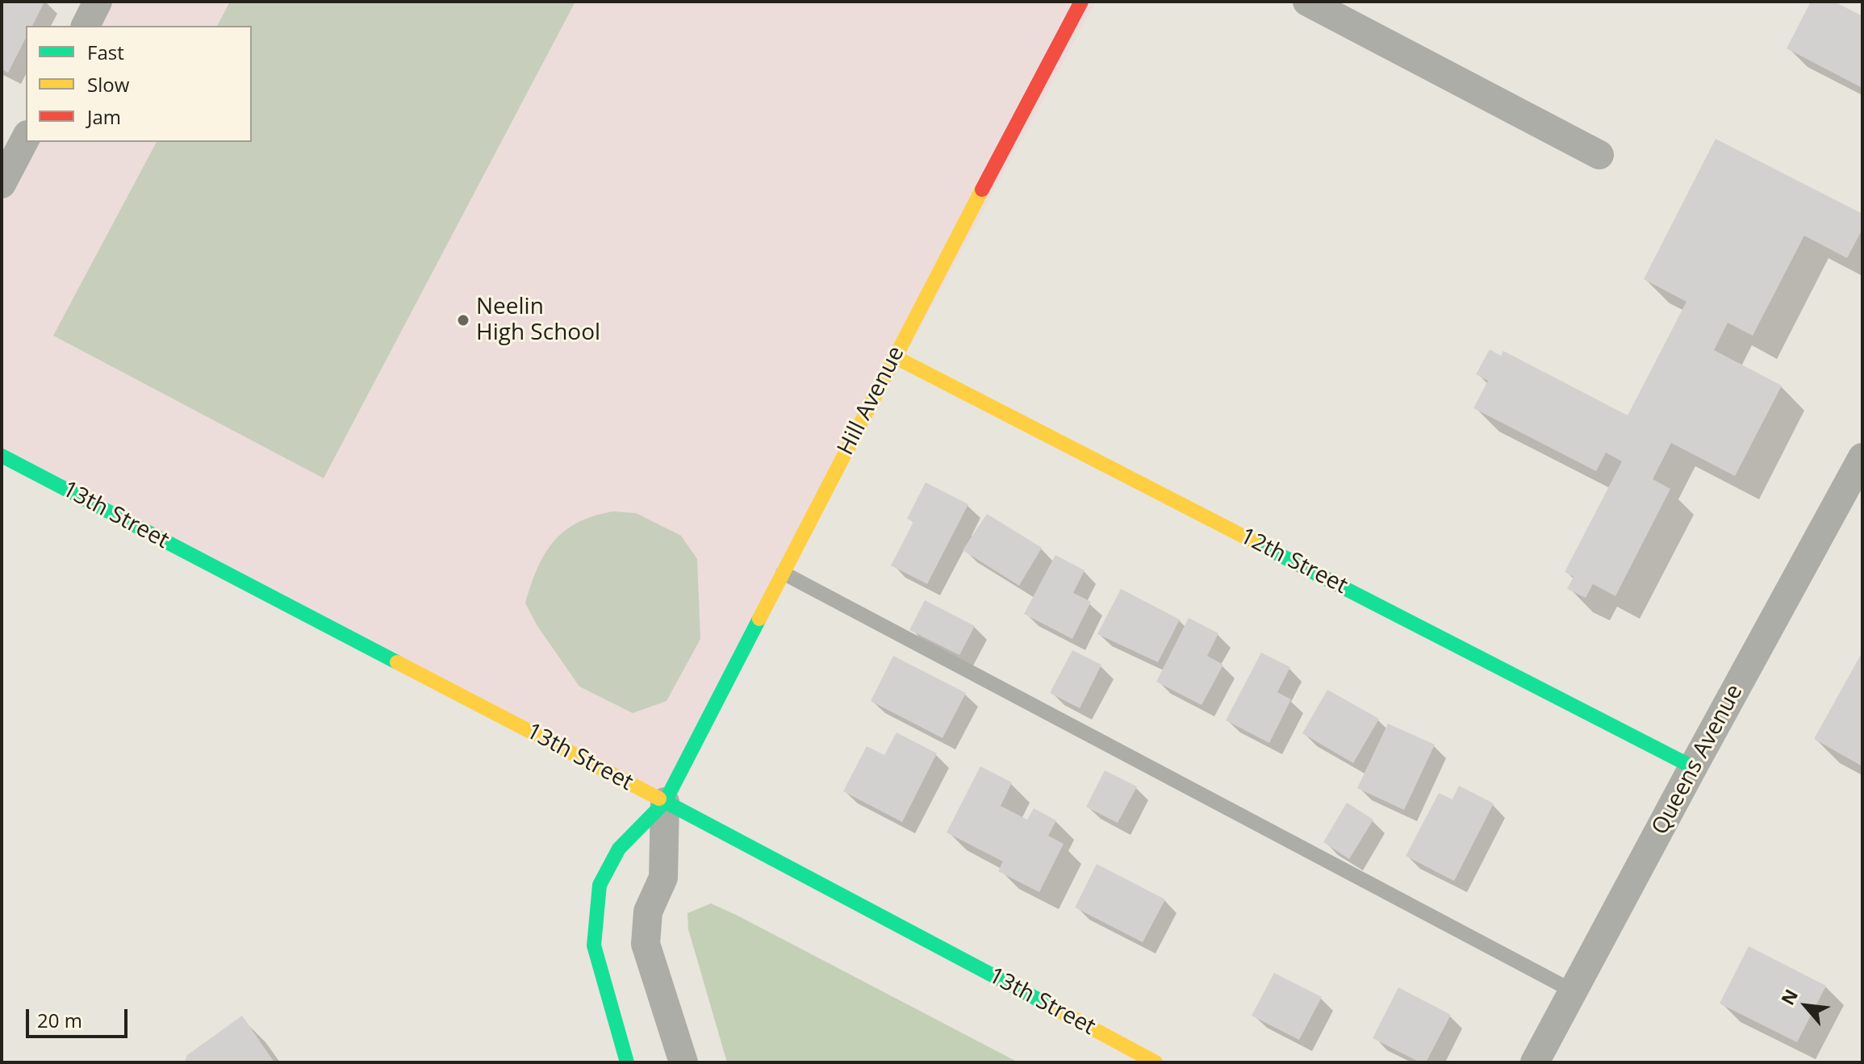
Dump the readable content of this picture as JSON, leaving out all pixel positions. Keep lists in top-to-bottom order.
{
  "streets": {
    "street": [
      "Hill Avenue",
      "13th Street",
      "12th Street",
      "Queens Avenue"
    ]
  },
  "crossings": [
    ["Hill Avenue", "13th Street"],
    ["Hill Avenue", "12th Street"],
    ["12th Street", "Queens Avenue"]
  ],
  "places": ["Neelin High School"],
  "legend": ["Fast", "Slow", "Jam"],
  "scale_bar": "20 m",
  "north": "top left"
}
